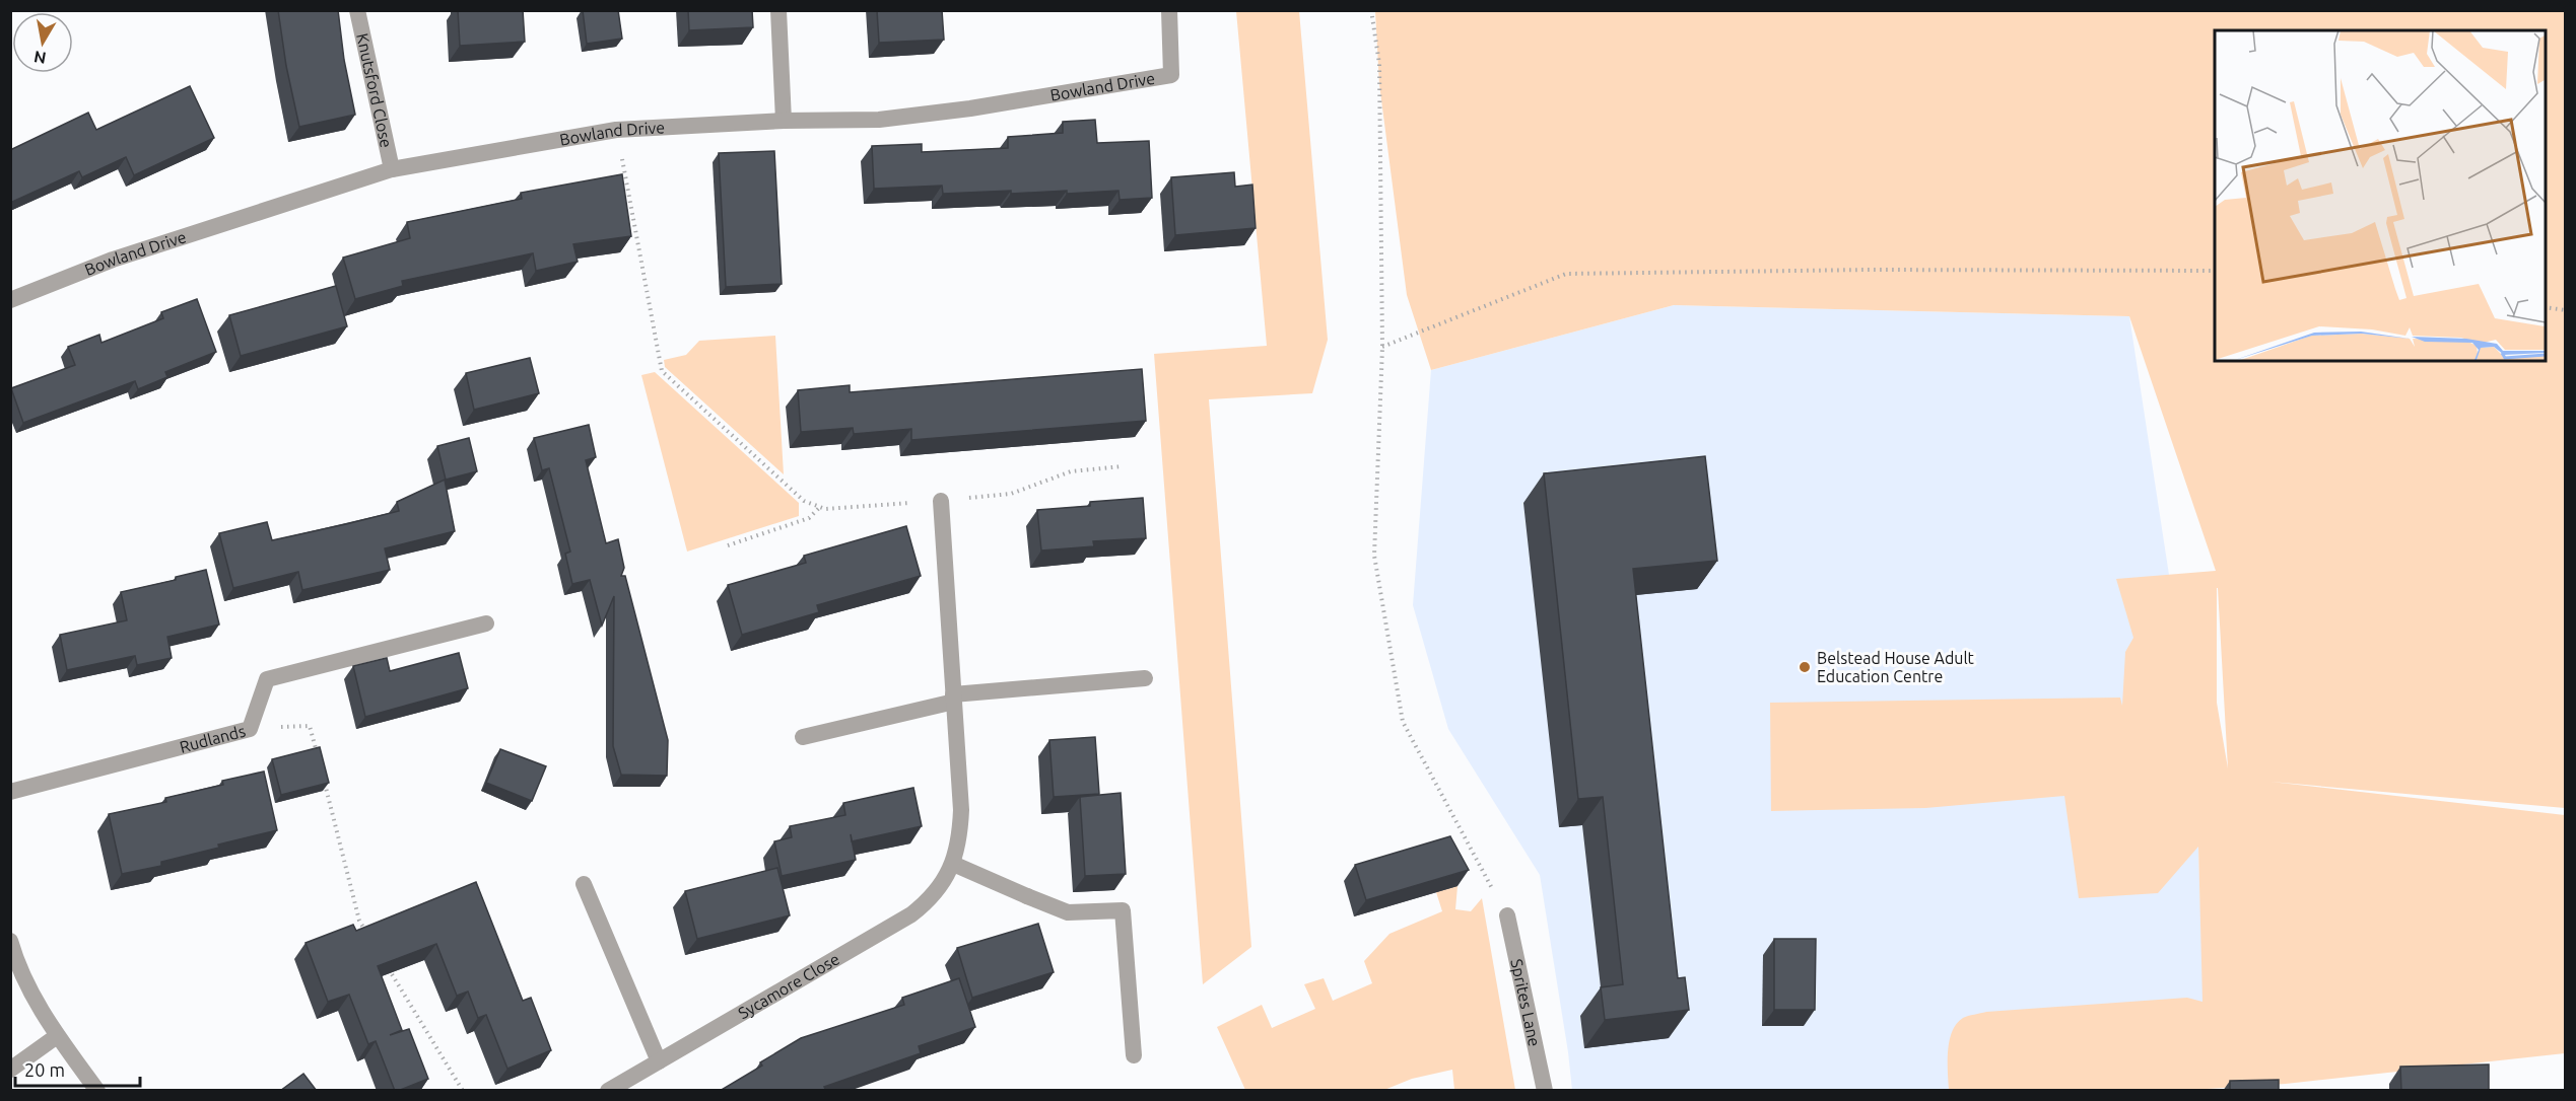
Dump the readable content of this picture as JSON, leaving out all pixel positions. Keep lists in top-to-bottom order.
{
  "streets": {
    "street": [
      "Bowland Drive",
      "Knutsford Close",
      "Rudlands",
      "Sycamore Close",
      "Sprites Lane"
    ]
  },
  "crossings": [
    ["Bowland Drive", "Knutsford Close"]
  ],
  "places": ["Belstead House Adult Education Centre"],
  "scale_bar": "20 m",
  "north": "bottom"
}
